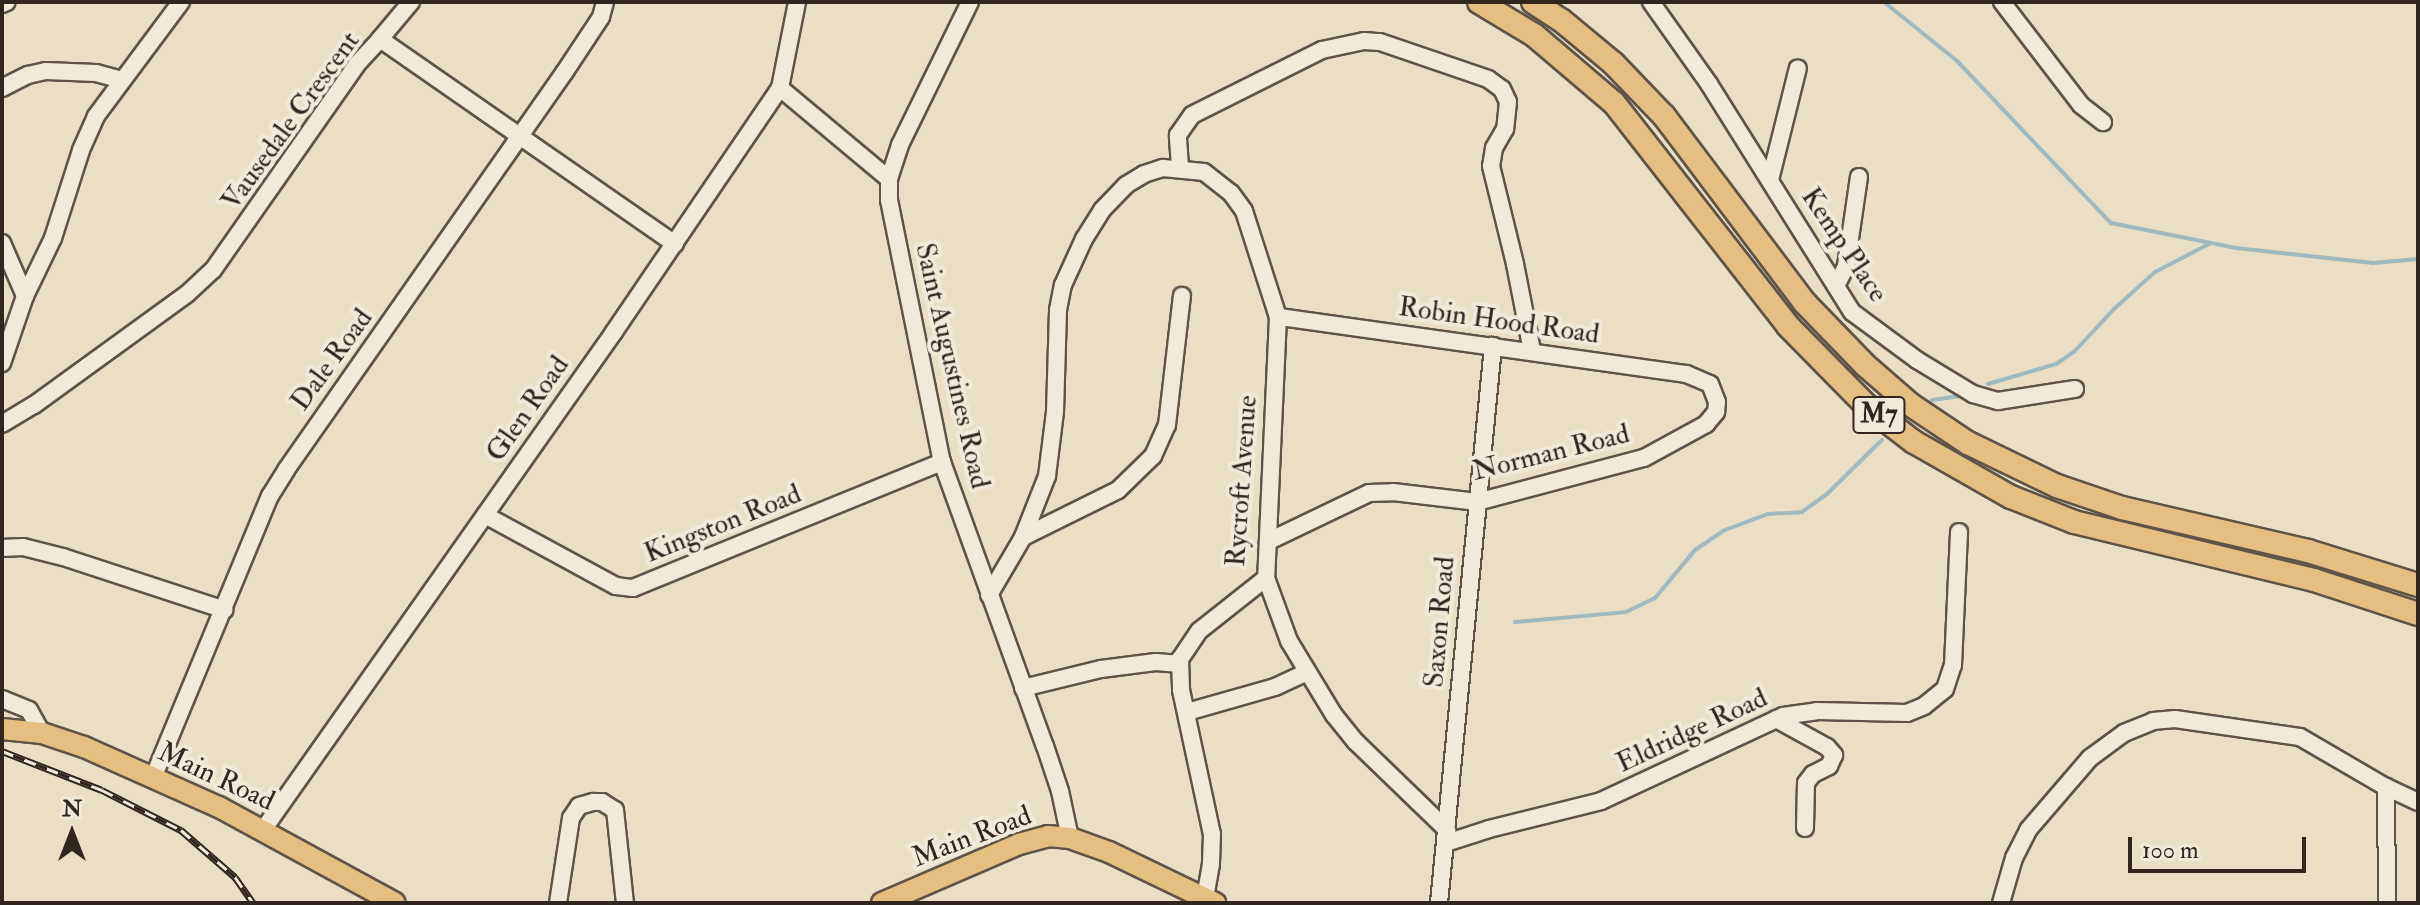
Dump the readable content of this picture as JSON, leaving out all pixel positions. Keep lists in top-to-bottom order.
{
  "streets": {
    "highway": ["M7"],
    "main road": ["Main Road"],
    "street": [
      "Vausedale Crescent",
      "Kemp Place",
      "Robin Hood Road",
      "Dale Road",
      "Saint Augustines Road",
      "Glen Road",
      "Norman Road",
      "Rycroft Avenue",
      "Kingston Road",
      "Saxon Road",
      "Eldridge Road"
    ]
  },
  "crossings": [
    ["Vausedale Crescent", "Dale Road"],
    ["Vausedale Crescent", "Glen Road"],
    ["Robin Hood Road", "Norman Road"],
    ["Robin Hood Road", "Rycroft Avenue"],
    ["Robin Hood Road", "Saxon Road"],
    ["Dale Road", "Main Road"],
    ["Saint Augustines Road", "Kingston Road"],
    ["Saint Augustines Road", "Main Road"],
    ["Glen Road", "Kingston Road"],
    ["Glen Road", "Main Road"],
    ["Norman Road", "Rycroft Avenue"],
    ["Norman Road", "Saxon Road"],
    ["Saxon Road", "Eldridge Road"]
  ],
  "scale_bar": "100 m",
  "north": "top"
}
